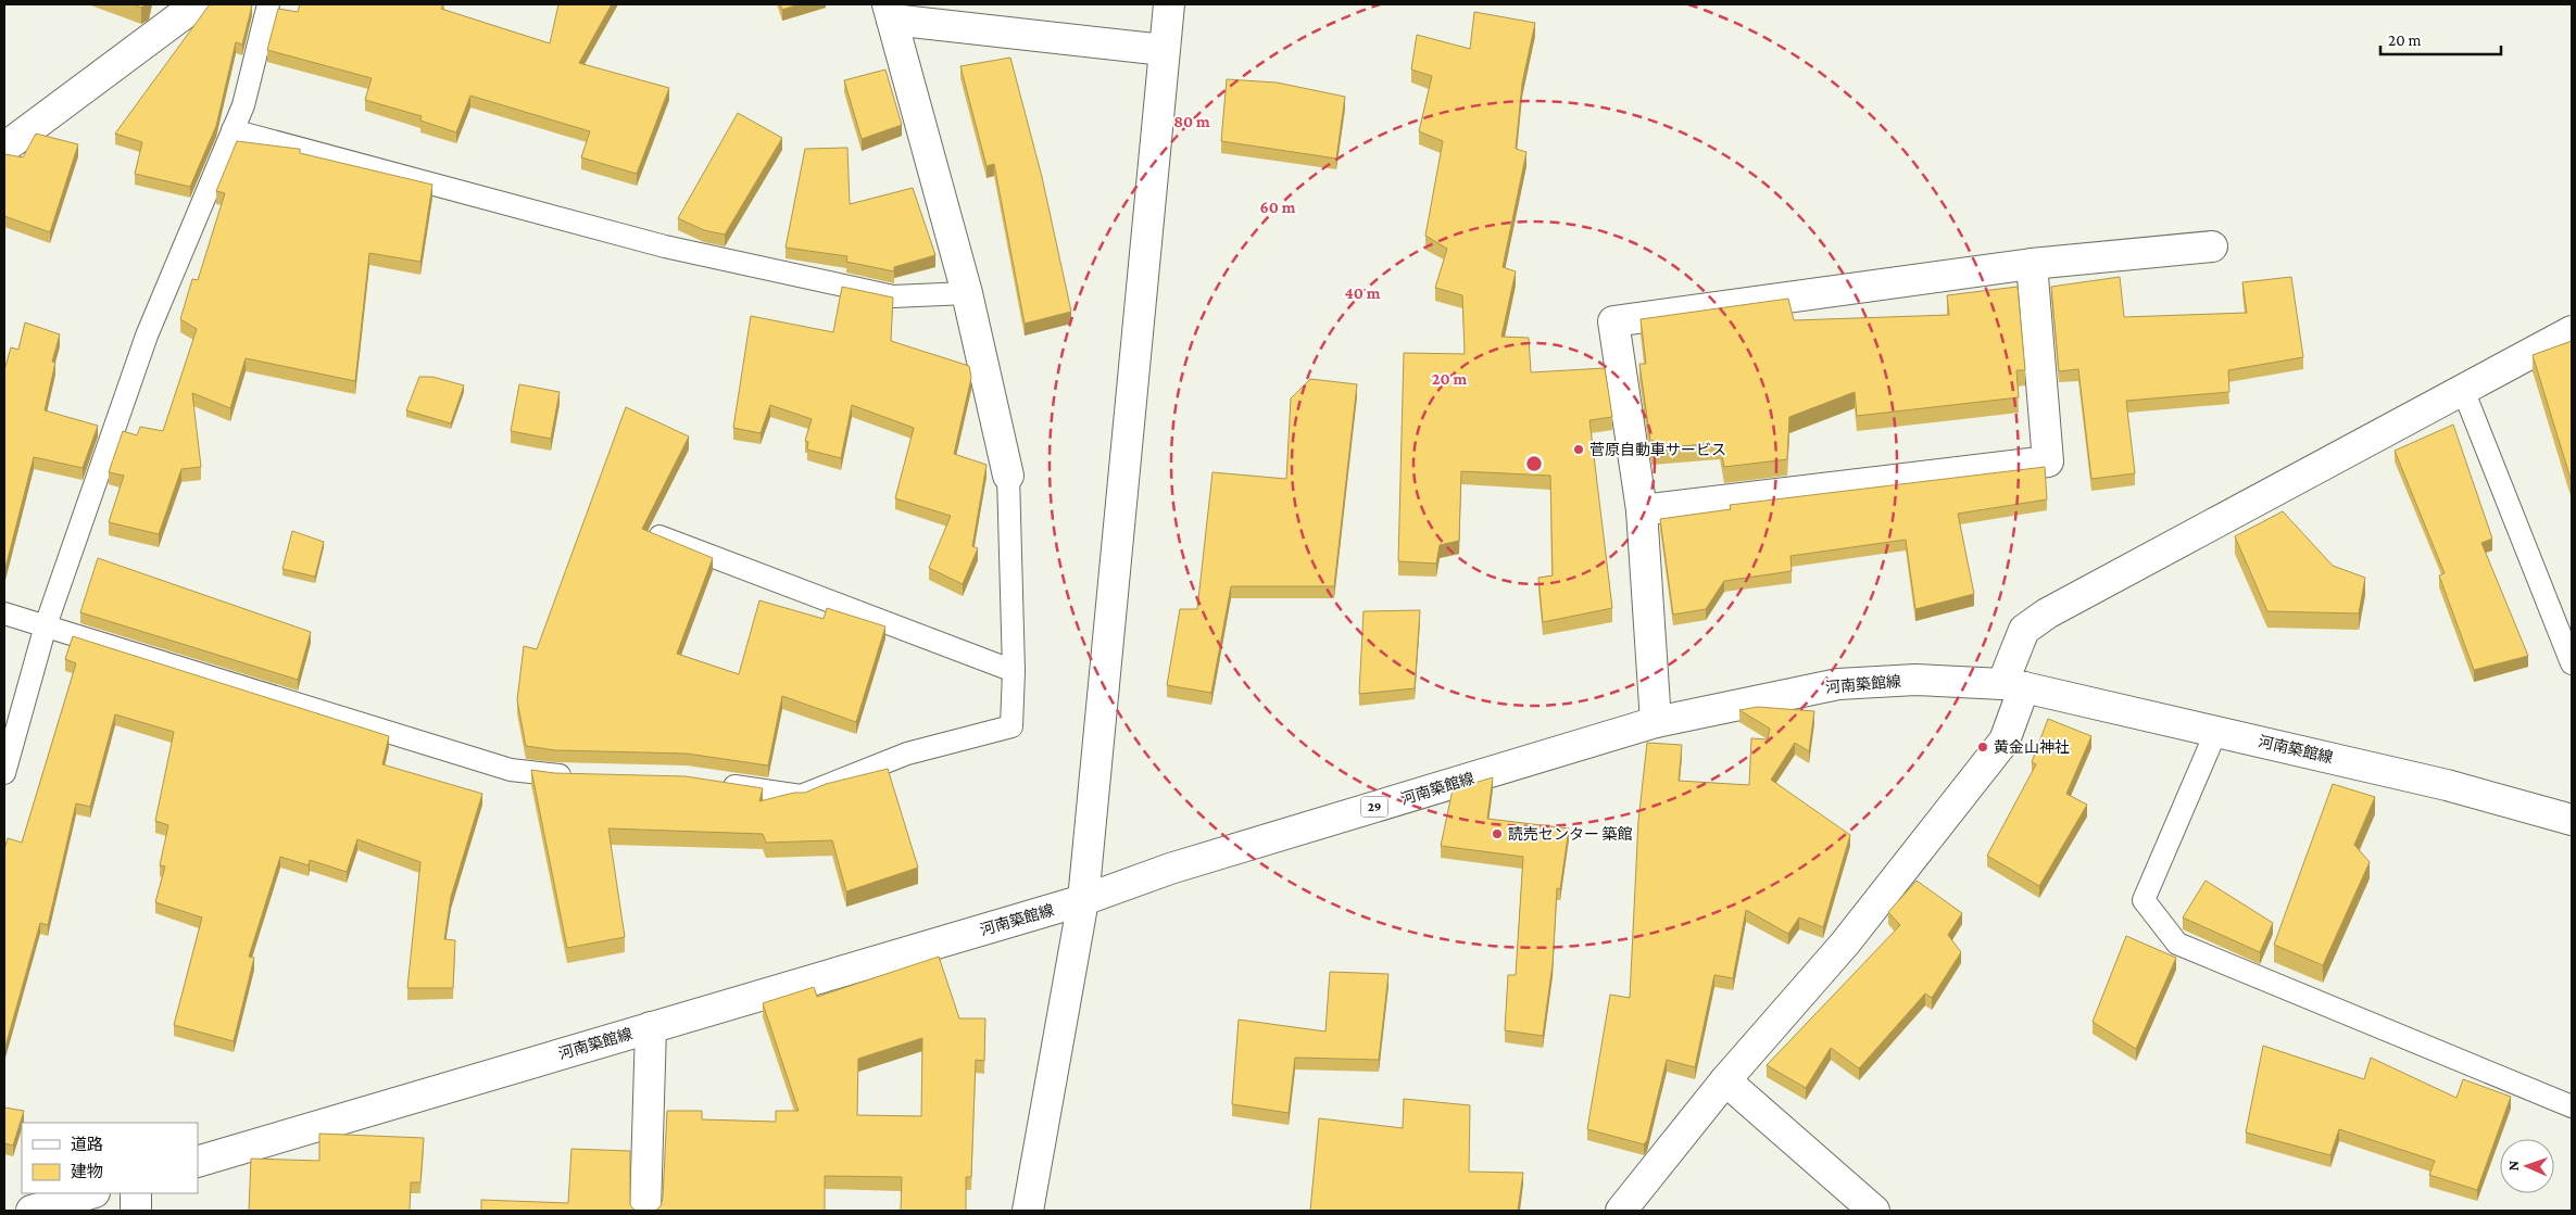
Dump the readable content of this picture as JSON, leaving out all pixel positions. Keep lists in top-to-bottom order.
{
  "streets": {
    "street": ["河南築館線", "29"]
  },
  "places": ["菅原自動車サービス", "黄金山神社", "読売センター 築館"],
  "legend": ["道路", "建物"],
  "scale_bar": "20 m",
  "north": "left",
  "rings": [
    "80 m",
    "60 m",
    "40 m",
    "20 m"
  ]
}
